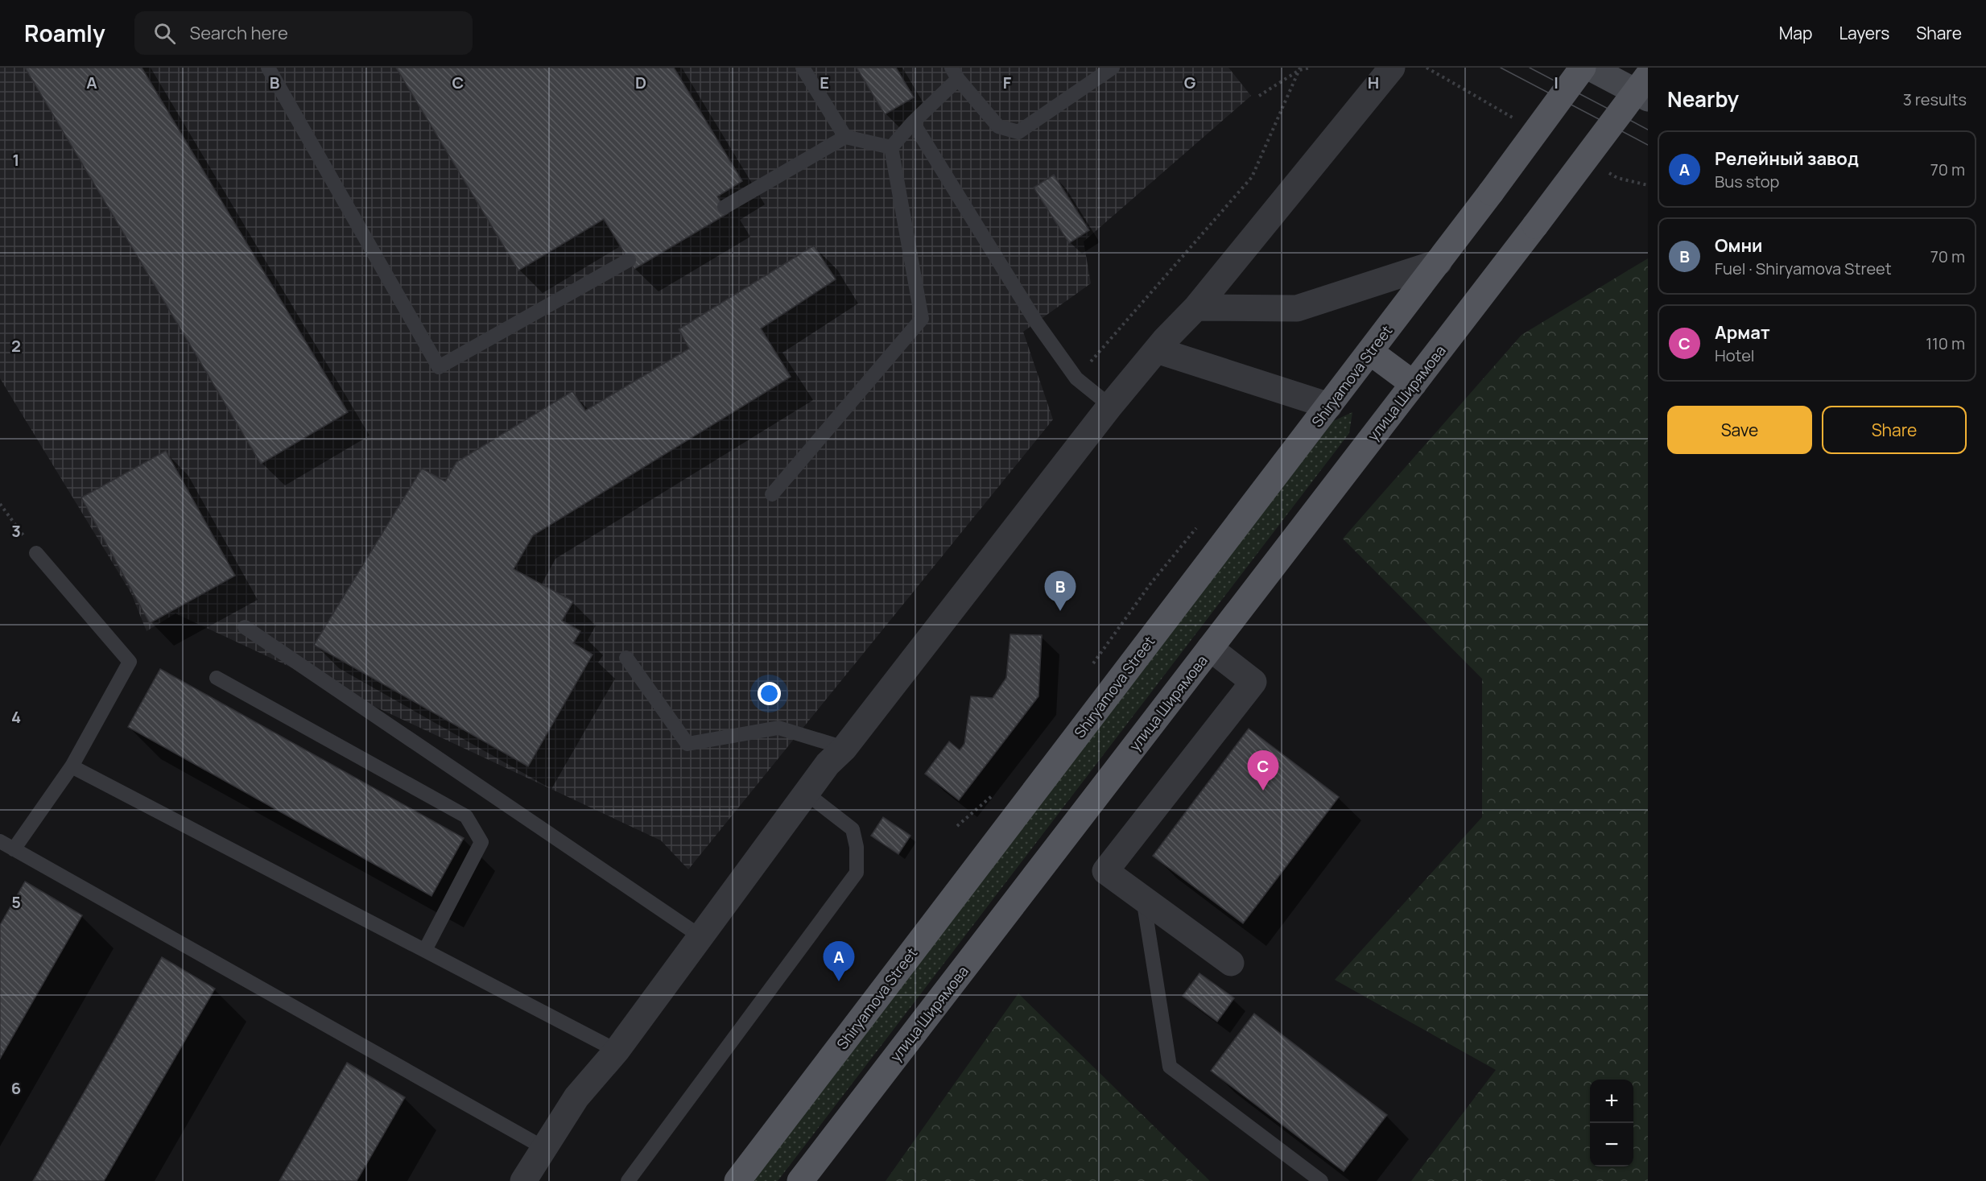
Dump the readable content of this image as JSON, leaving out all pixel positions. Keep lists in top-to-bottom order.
{
  "streets": {
    "main road": ["Shiryamova Street", "улица Ширямова"]
  },
  "page": {
    "header": "Roamly",
    "search": "Search here",
    "nav": ["Map", "Layers", "Share"],
    "heading": ["Nearby", "3 results"],
    "list": [
      {
        "mark": "A",
        "name": "Релейный завод",
        "note": "Bus stop",
        "value": "70 m"
      },
      {
        "mark": "B",
        "name": "Омни",
        "note": "Fuel · Shiryamova Street",
        "value": "70 m"
      },
      {
        "mark": "C",
        "name": "Армат",
        "note": "Hotel",
        "value": "110 m"
      }
    ],
    "buttons": ["Save", "Share"],
    "pins": ["B", "C", "A"],
    "map_buttons": ["+", "−"]
  },
  "grid": {
    "columns": [
      "A",
      "B",
      "C",
      "D",
      "E",
      "F",
      "G",
      "H",
      "I"
    ],
    "rows": [
      "1",
      "2",
      "3",
      "4",
      "5",
      "6"
    ]
  }
}
